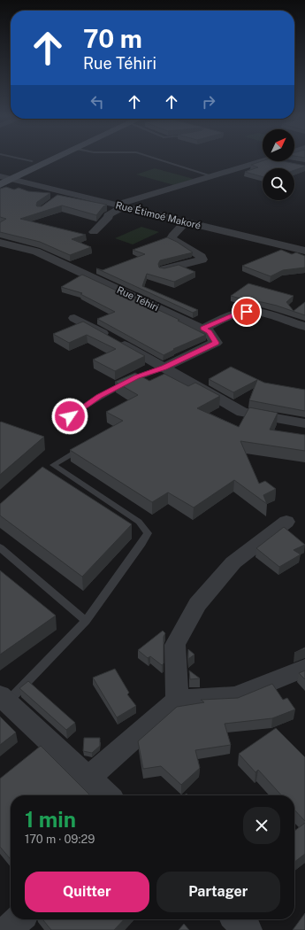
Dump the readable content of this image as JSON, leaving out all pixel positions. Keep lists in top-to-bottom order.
{
  "streets": {
    "street": ["Rue Étimoé Makoré", "Rue Téhiri"]
  },
  "north": "top right",
  "page": {
    "turn": ["70 m", "Rue Téhiri"],
    "heading": ["1 min", "170 m · 09:29"],
    "buttons": ["Quitter", "Partager"]
  }
}
